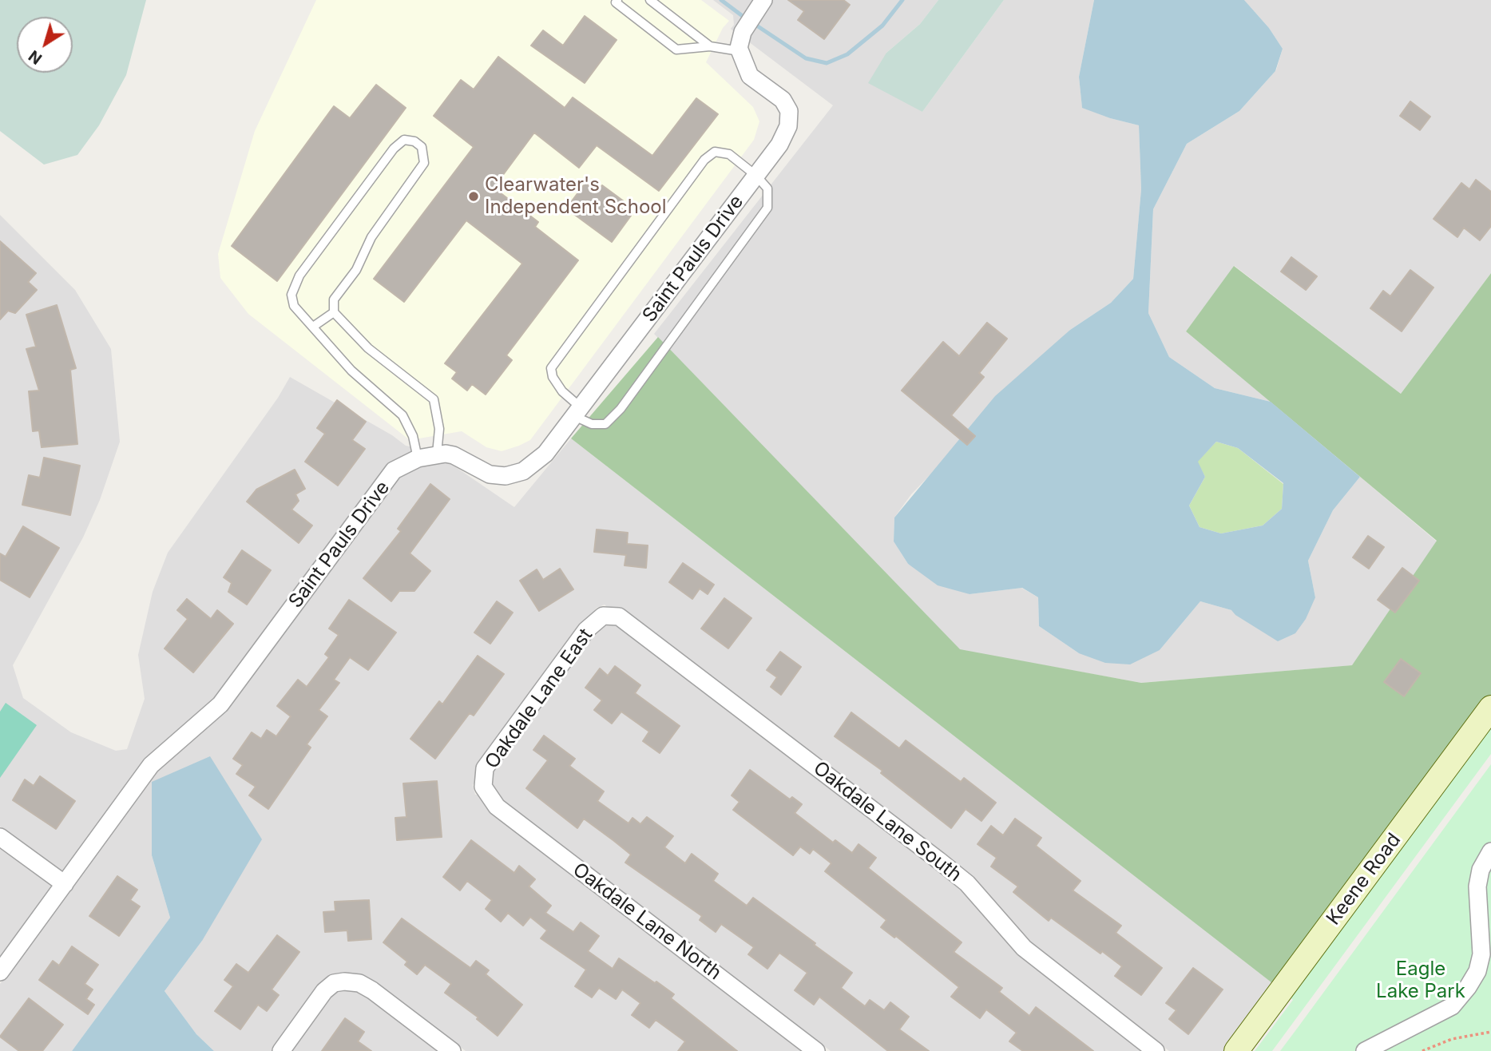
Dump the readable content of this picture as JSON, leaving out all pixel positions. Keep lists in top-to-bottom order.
{
  "streets": {
    "main road": ["Keene Road"],
    "street": [
      "Saint Pauls Drive",
      "Oakdale Lane East",
      "Oakdale Lane South",
      "Oakdale Lane North"
    ]
  },
  "crossings": [
    ["Oakdale Lane East", "Oakdale Lane South"],
    ["Oakdale Lane East", "Oakdale Lane North"]
  ],
  "parks": ["Eagle Lake Park"],
  "places": ["Clearwater's Independent School"],
  "north": "bottom left"
}
